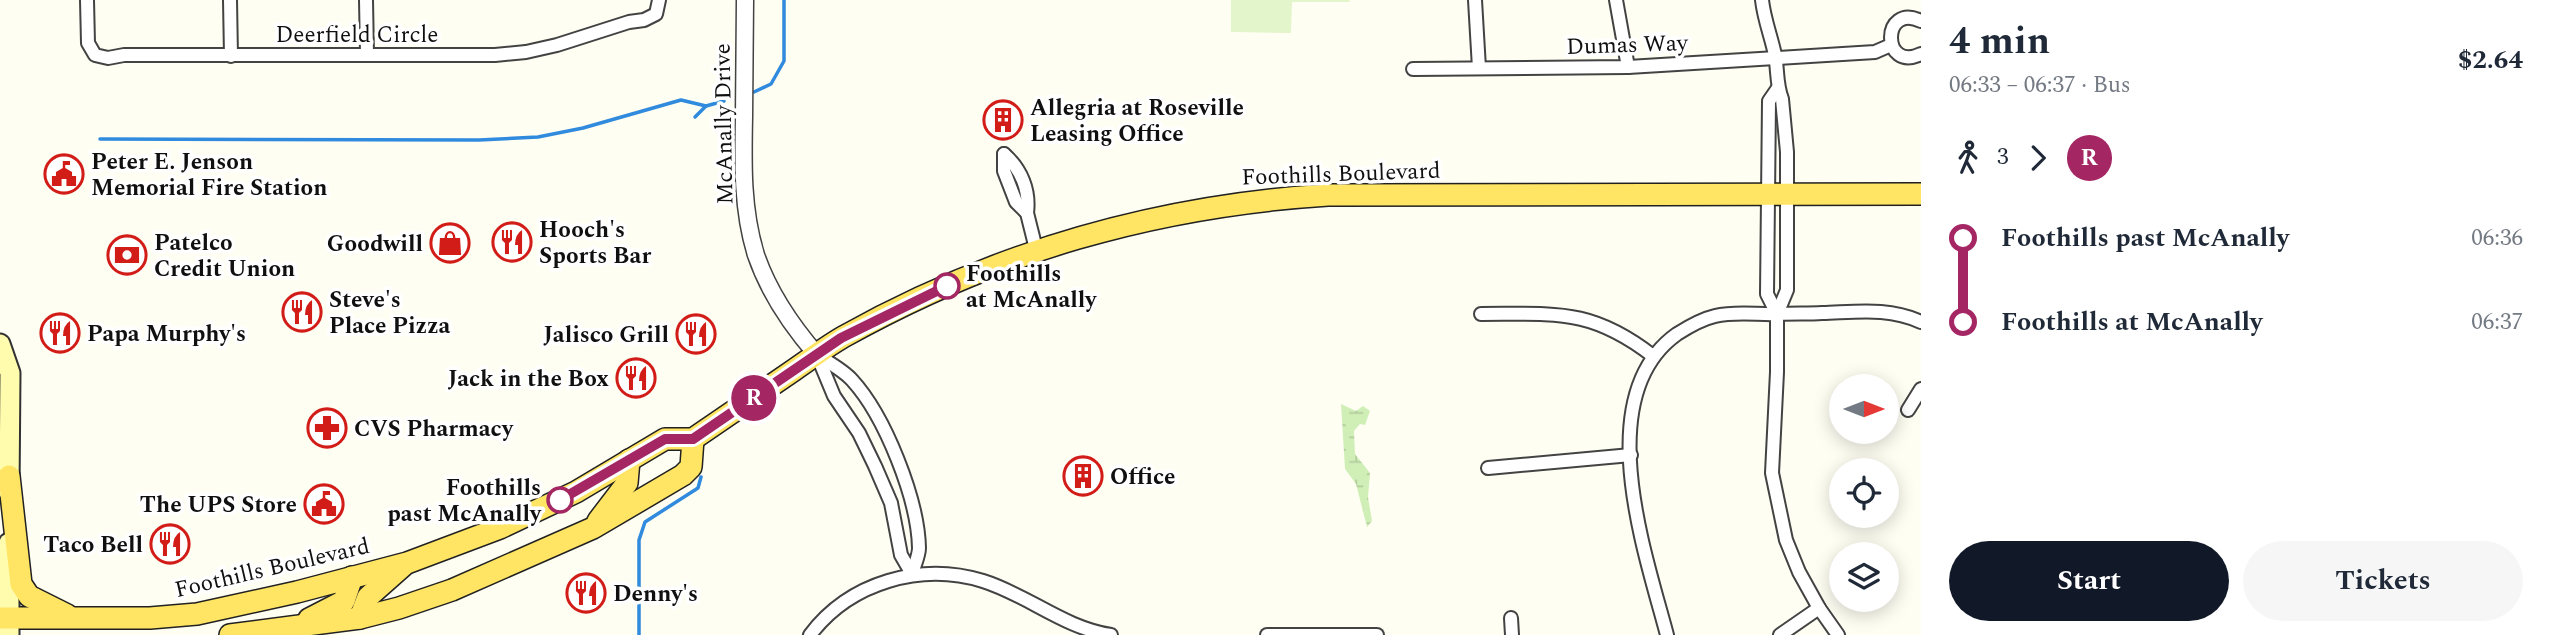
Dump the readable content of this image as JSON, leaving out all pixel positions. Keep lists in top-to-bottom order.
{
  "streets": {
    "main road": ["Foothills Boulevard"],
    "street": ["Deerfield Circle", "Dumas Way", "McAnally Drive"]
  },
  "crossings": [
    ["McAnally Drive", "Foothills Boulevard"]
  ],
  "places": {
    "building": ["Allegria at Roseville Leasing Office", "Office"],
    "public building": ["Peter E. Jenson Memorial Fire Station", "The UPS Store"],
    "restaurant": [
      "Hooch's Sports Bar",
      "Steve's Place Pizza",
      "Papa Murphy's",
      "Jalisco Grill",
      "Jack in the Box",
      "Taco Bell",
      "Denny's"
    ],
    "shop": ["Goodwill"],
    "bank": ["Patelco Credit Union"],
    "other": ["Foothills at McAnally", "Foothills past McAnally"],
    "pharmacy": ["CVS Pharmacy"]
  },
  "lines": ["bus line R"],
  "north": "right",
  "page": {
    "on_map": "R",
    "heading": ["4 min", "06:33 – 06:37 · Bus", "$2.64"],
    "legs": ["3", "R"],
    "list": [
      {
        "name": "Foothills past McAnally",
        "value": "06:36"
      },
      {
        "name": "Foothills at McAnally",
        "value": "06:37"
      }
    ],
    "buttons": ["Start", "Tickets"]
  }
}
